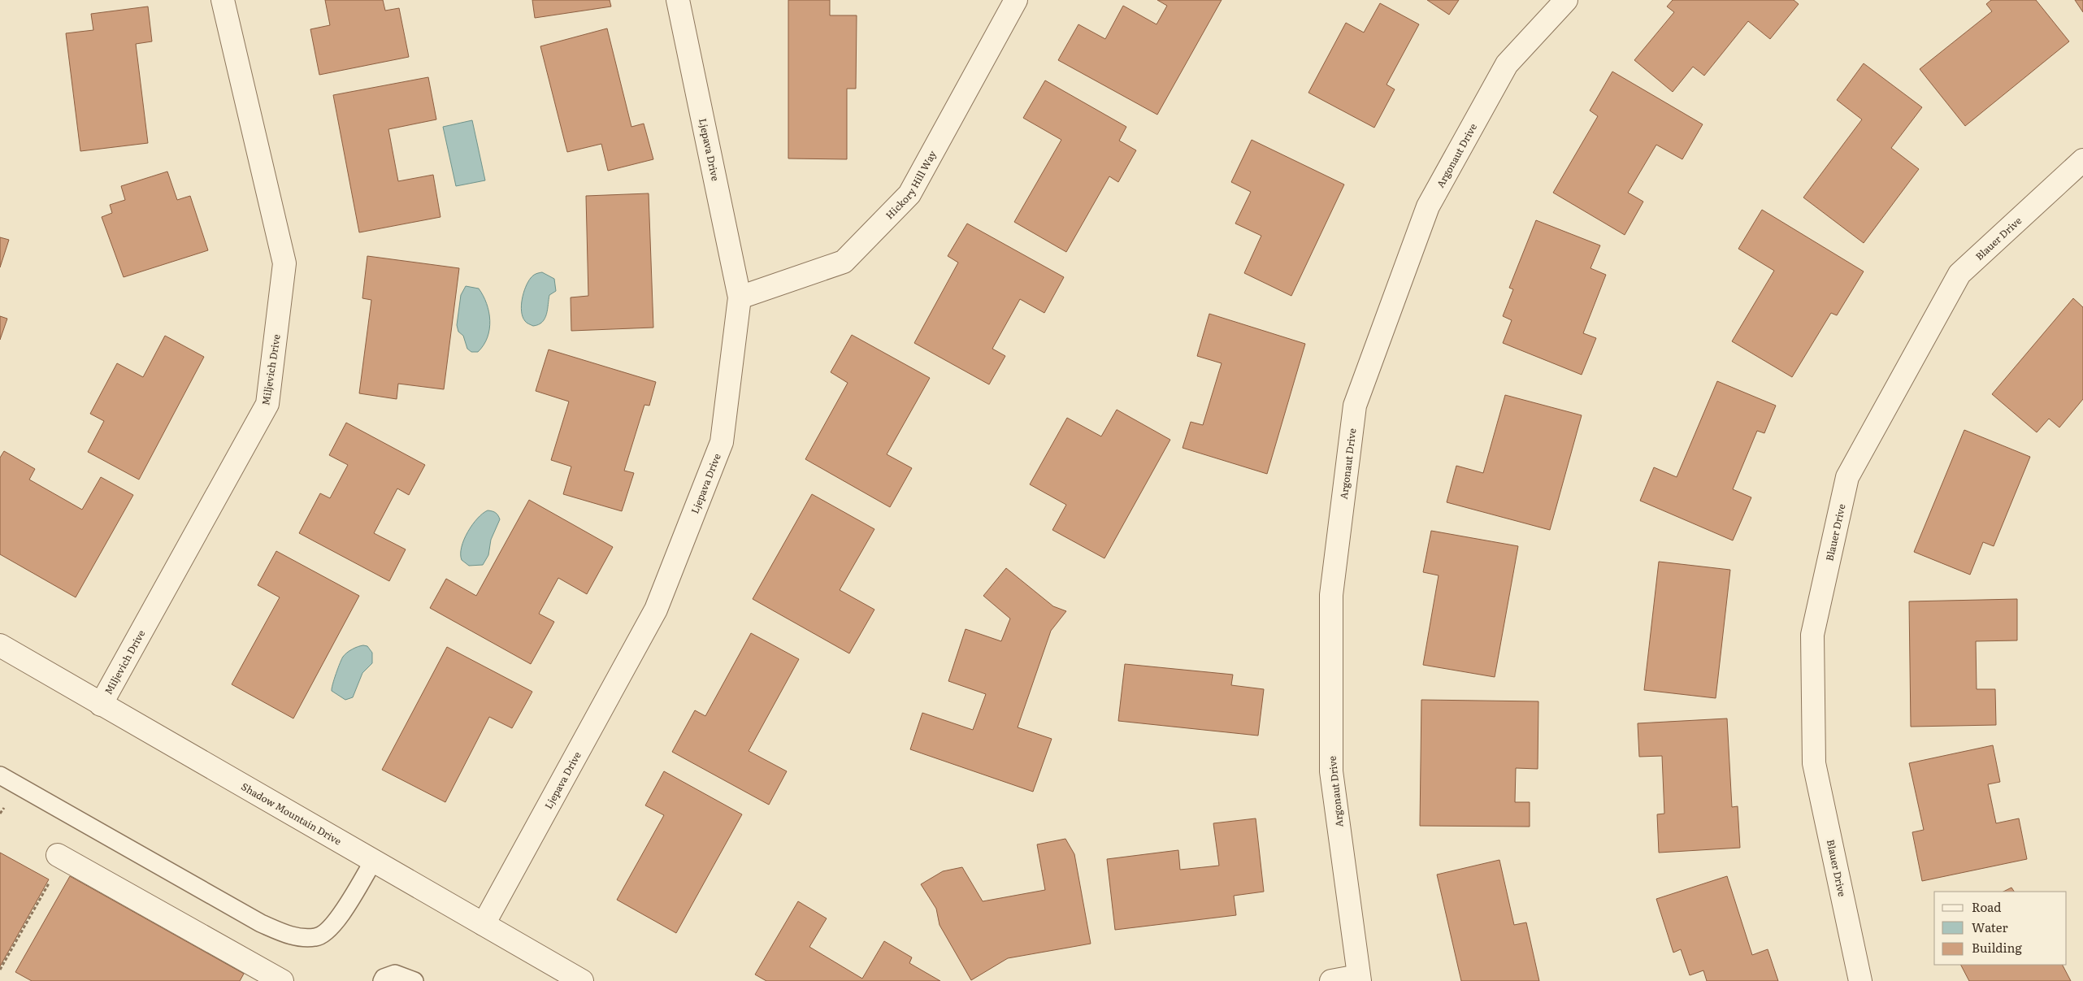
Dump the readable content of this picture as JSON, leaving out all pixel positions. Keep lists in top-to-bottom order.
{
  "streets": {
    "street": [
      "Ljepava Drive",
      "Argonaut Drive",
      "Hickory Hill Way",
      "Blauer Drive",
      "Miljevich Drive",
      "Shadow Mountain Drive"
    ]
  },
  "crossings": [
    ["Ljepava Drive", "Hickory Hill Way"],
    ["Ljepava Drive", "Shadow Mountain Drive"],
    ["Miljevich Drive", "Shadow Mountain Drive"]
  ],
  "legend": ["Road", "Water", "Building"]
}
